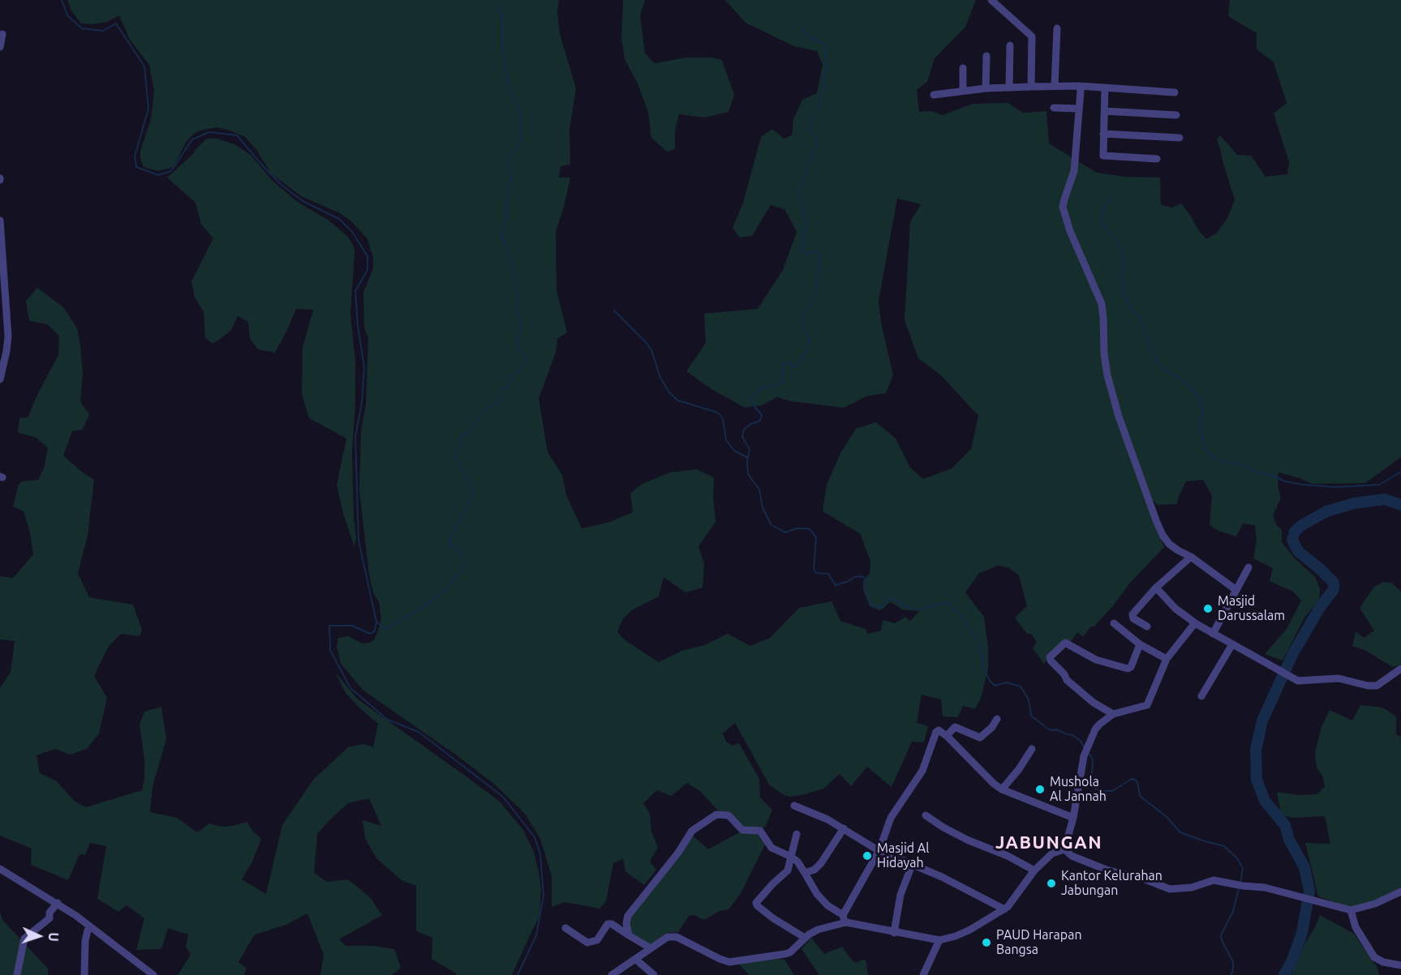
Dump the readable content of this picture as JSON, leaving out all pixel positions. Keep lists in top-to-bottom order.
{
  "districts": ["JABUNGAN"],
  "places": [
    "Masjid Darussalam",
    "Mushola Al Jannah",
    "Masjid Al Hidayah",
    "Kantor Kelurahan Jabungan",
    "PAUD Harapan Bangsa"
  ],
  "north": "right"
}
